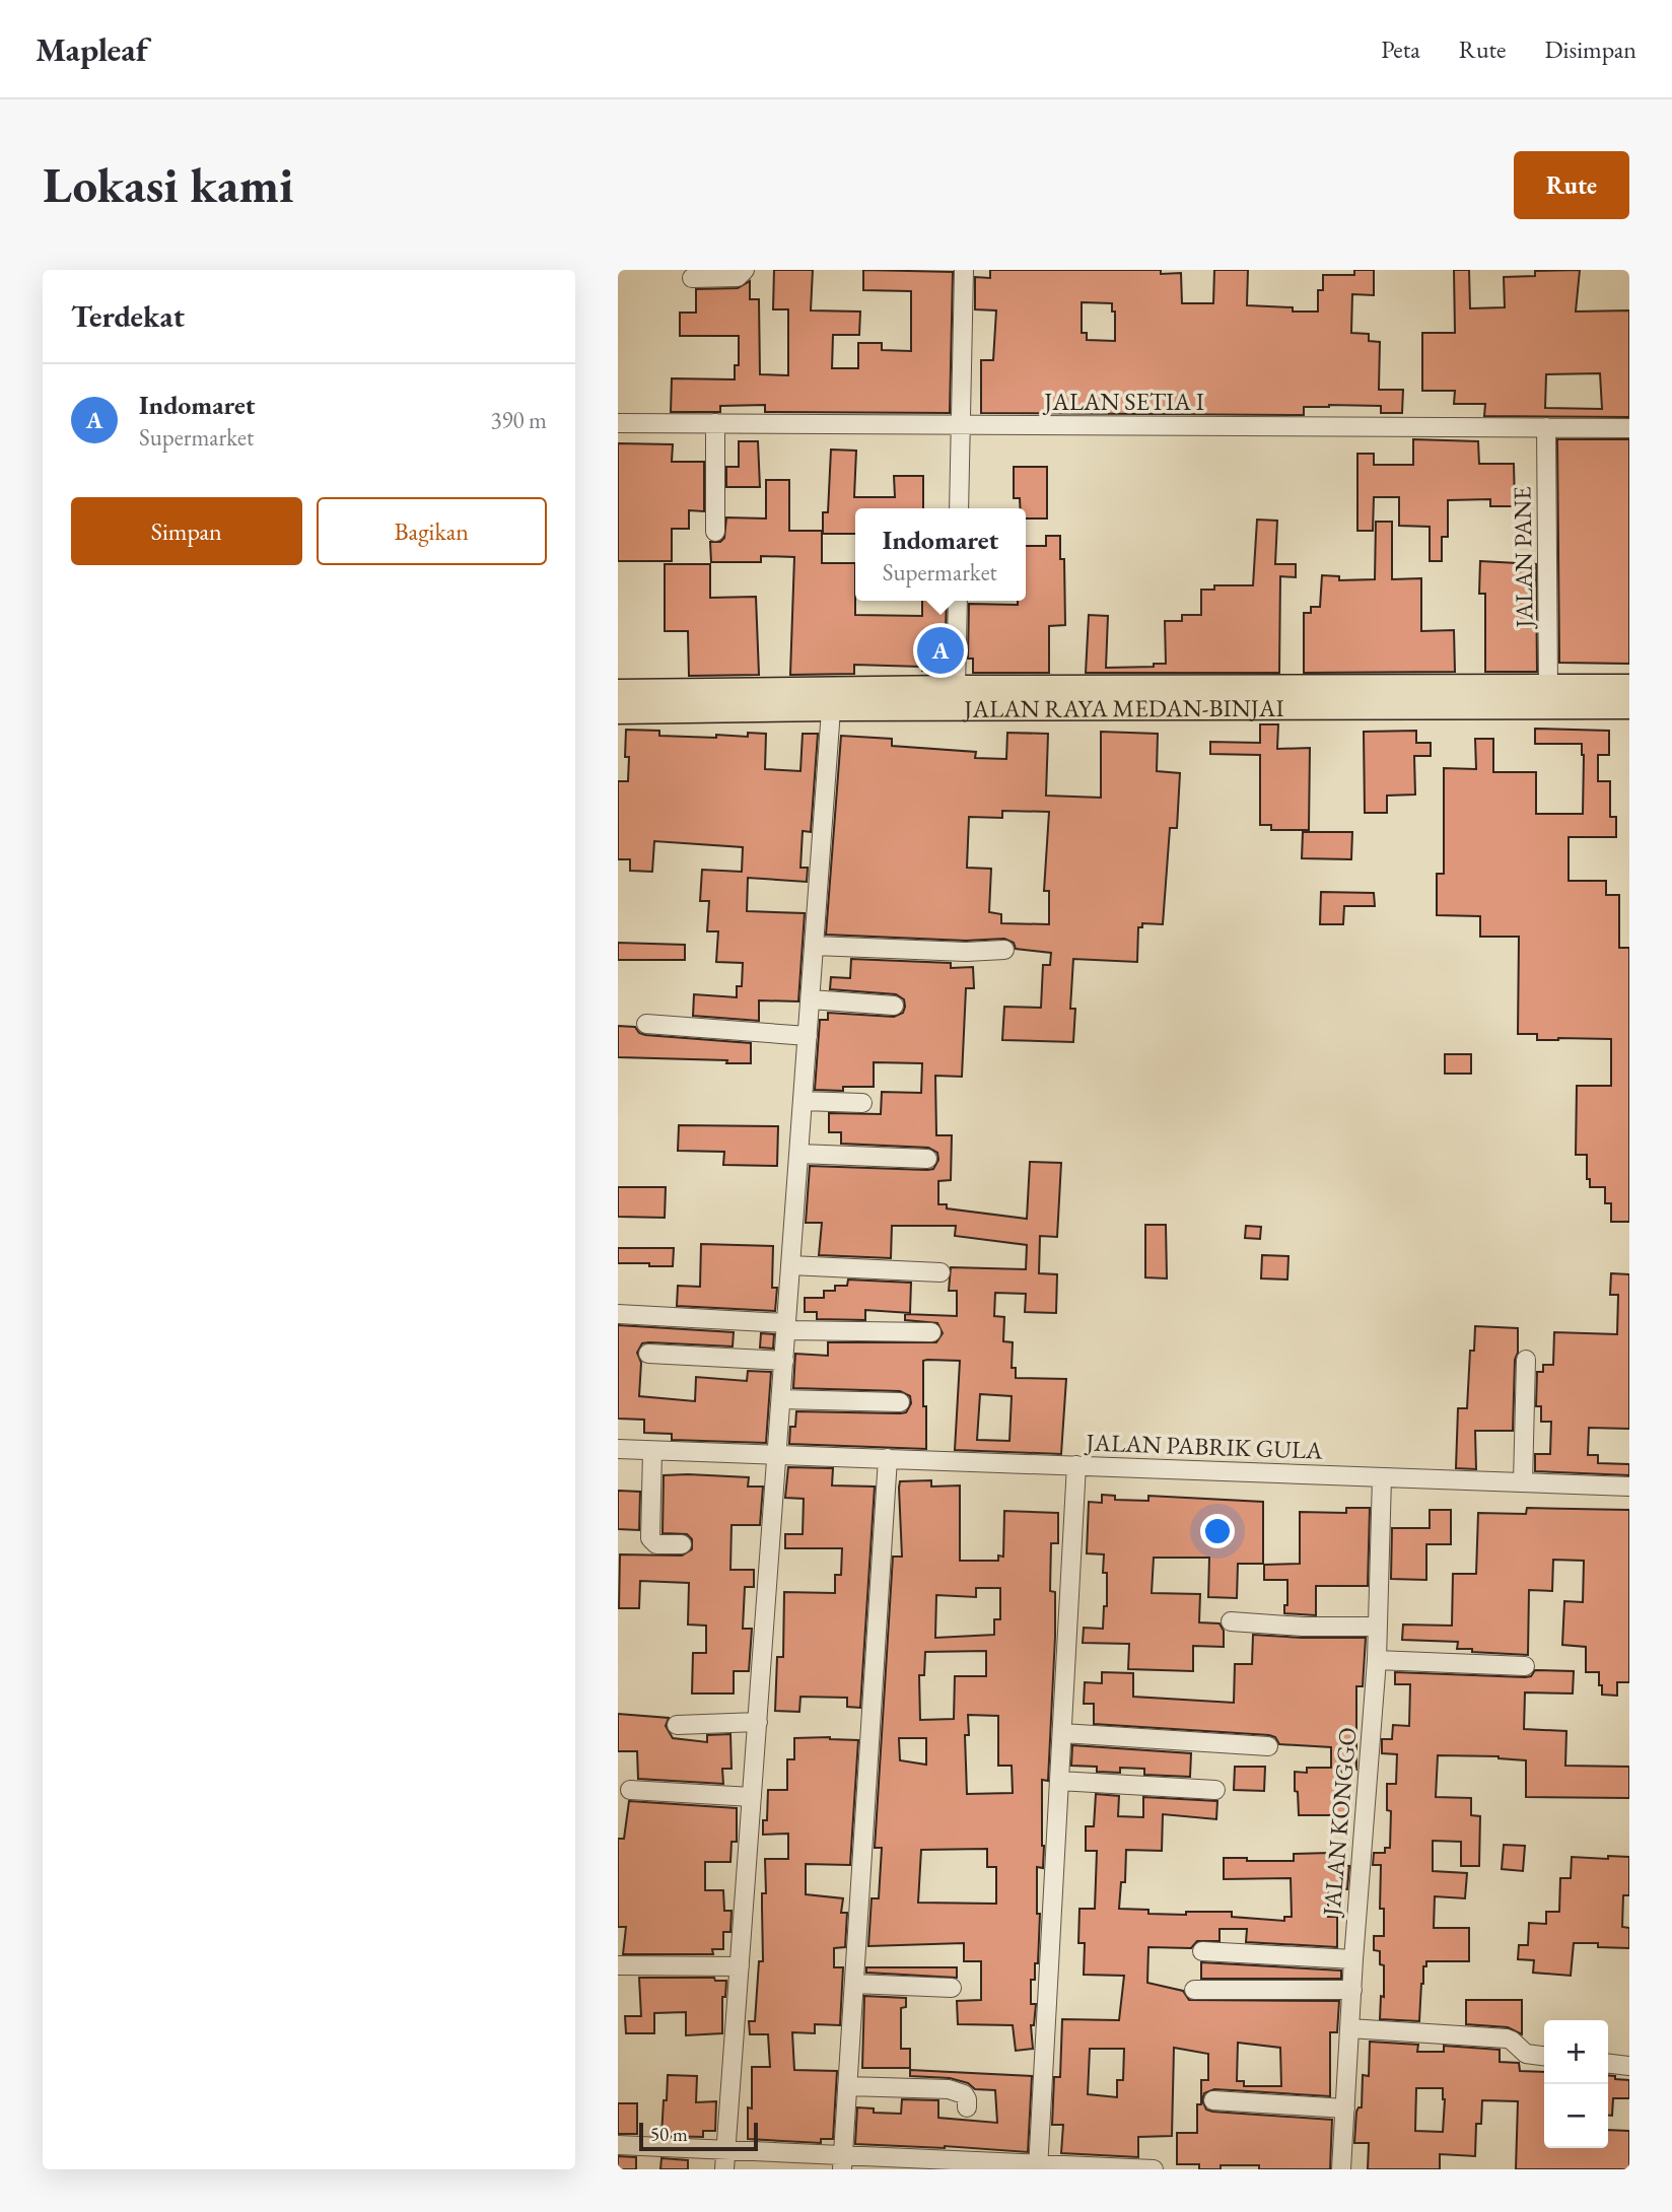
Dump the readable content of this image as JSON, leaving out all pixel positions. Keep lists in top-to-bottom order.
{
  "streets": {
    "highway": ["JALAN RAYA MEDAN-BINJAI"],
    "street": [
      "JALAN SETIA I",
      "JALAN PANE",
      "JALAN PABRIK GULA",
      "JALAN KONGGO"
    ]
  },
  "crossings": [
    ["JALAN SETIA I", "JALAN PANE"],
    ["JALAN PANE", "JALAN RAYA MEDAN-BINJAI"],
    ["JALAN PABRIK GULA", "JALAN KONGGO"]
  ],
  "scale_bar": "50 m",
  "page": {
    "header": "Mapleaf",
    "nav": ["Peta", "Rute", "Disimpan"],
    "buttons": [
      "Rute",
      ["Simpan", "Bagikan"]
    ],
    "title": "Lokasi kami",
    "heading": "Terdekat",
    "list": [
      {
        "mark": "A",
        "name": "Indomaret",
        "note": "Supermarket",
        "value": "390 m"
      }
    ],
    "popup": ["Indomaret", "Supermarket"],
    "pins": "A",
    "map_buttons": ["+", "−"],
    "scale": "50 m"
  }
}
